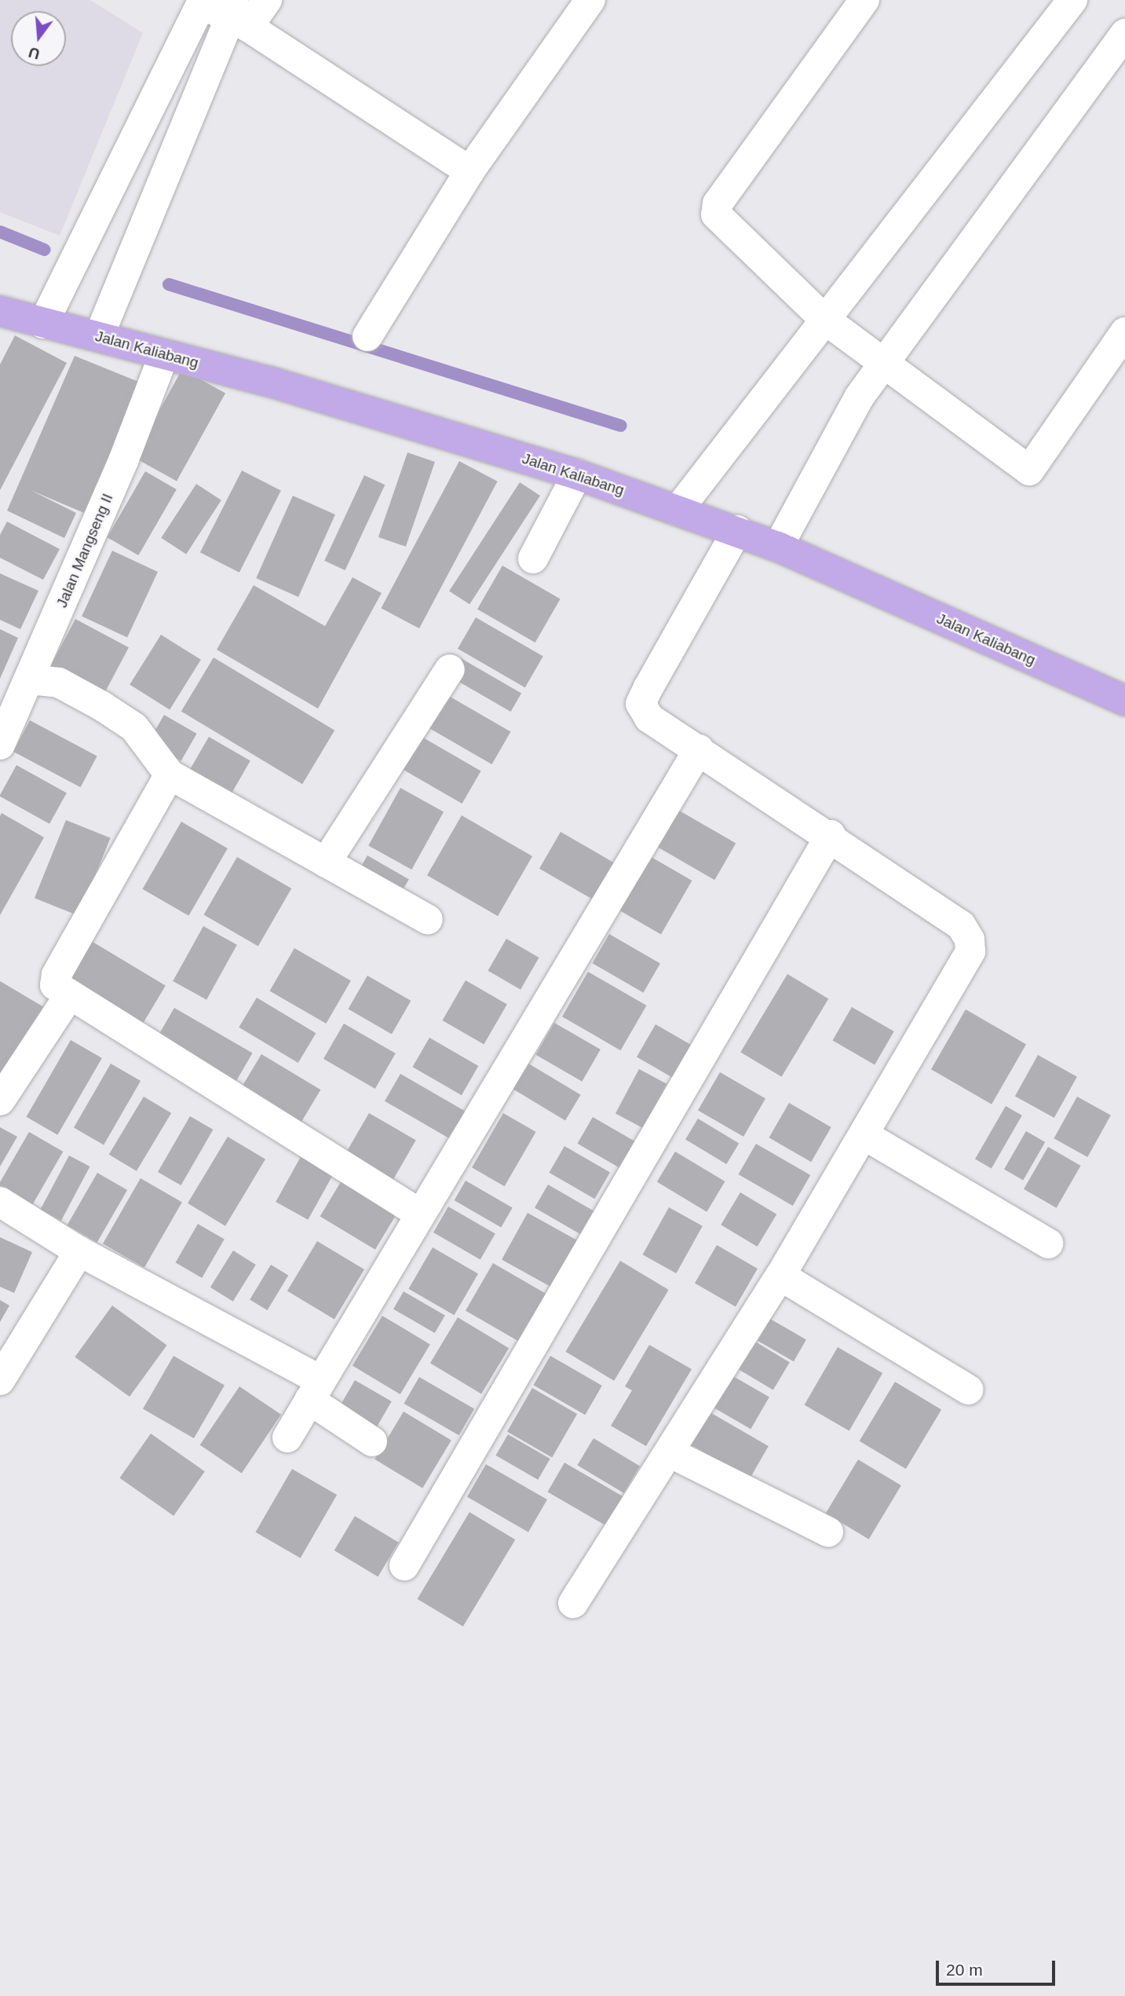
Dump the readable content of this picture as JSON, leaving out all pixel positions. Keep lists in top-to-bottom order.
{
  "streets": {
    "main road": ["Jalan Kaliabang"],
    "street": ["Jalan Mangseng II"]
  },
  "crossings": [
    ["Jalan Kaliabang", "Jalan Mangseng II"]
  ],
  "scale_bar": "20 m",
  "north": "bottom"
}
